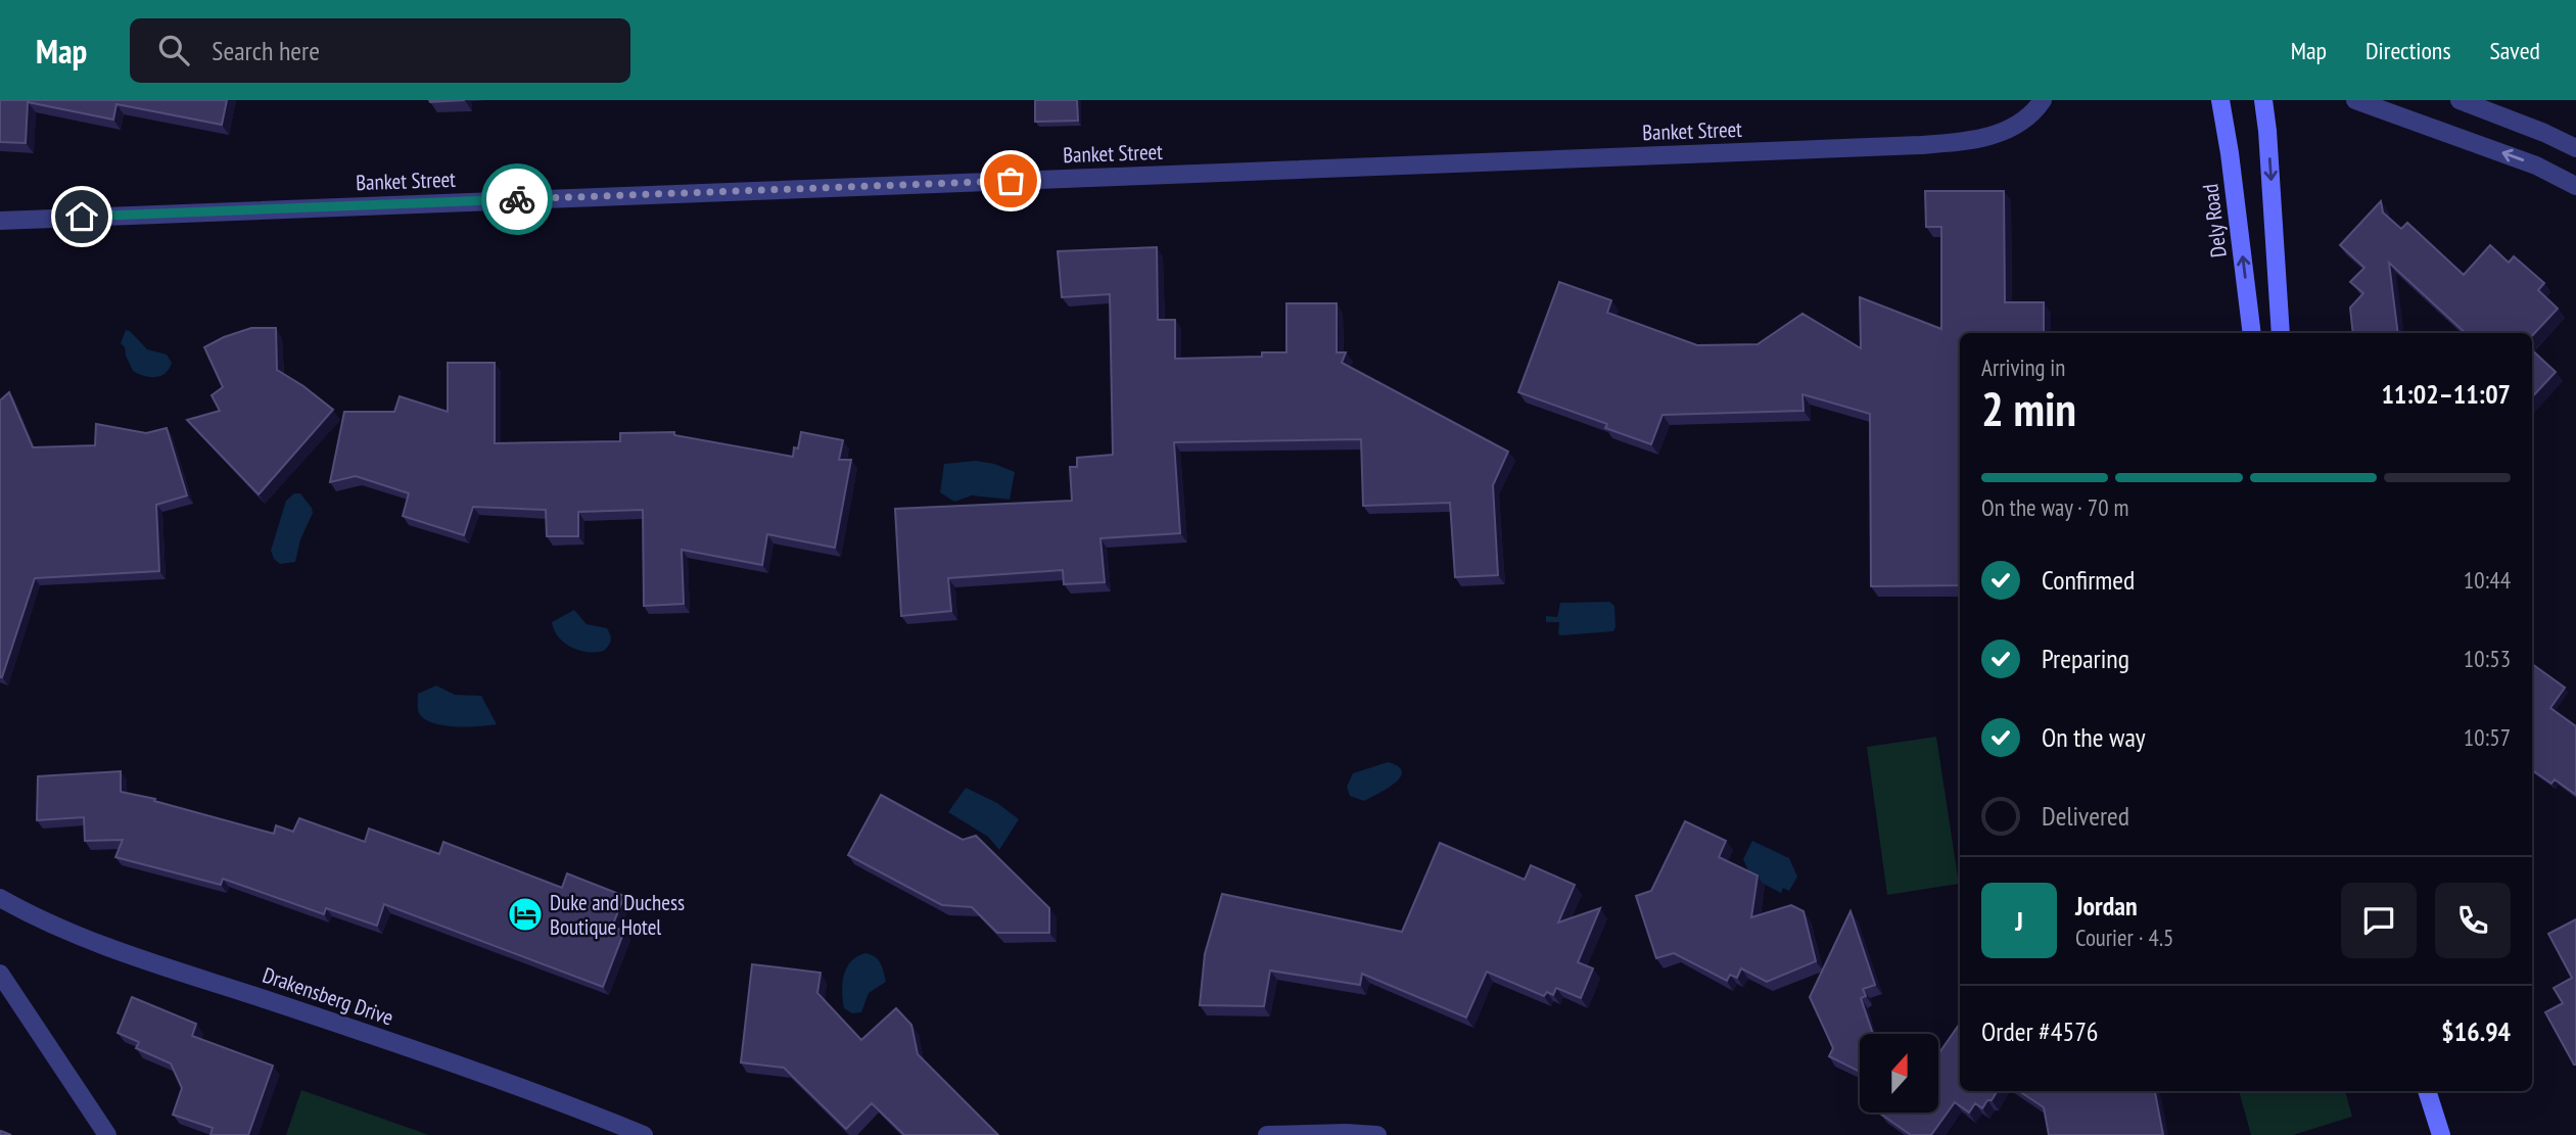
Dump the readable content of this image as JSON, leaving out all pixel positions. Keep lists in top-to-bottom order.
{
  "streets": {
    "street": ["Banket Street", "Dely Road", "Drakensberg Drive"]
  },
  "places": {
    "hotel": ["Duke and Duchess Boutique Hotel"]
  },
  "north": "top",
  "page": {
    "header": "Map",
    "search": "Search here",
    "nav": ["Map", "Directions", "Saved"],
    "heading": ["2 min", "Arriving in", "11:02–11:07"],
    "panel": [
      "Jordan",
      "Courier · 4.5",
      "Order #4576",
      "$16.94"
    ],
    "bar": "On the way · 70 m",
    "list": [
      ["Confirmed", "10:44"],
      ["Preparing", "10:53"],
      ["On the way", "10:57"],
      "Delivered"
    ],
    "round": "J"
  }
}
